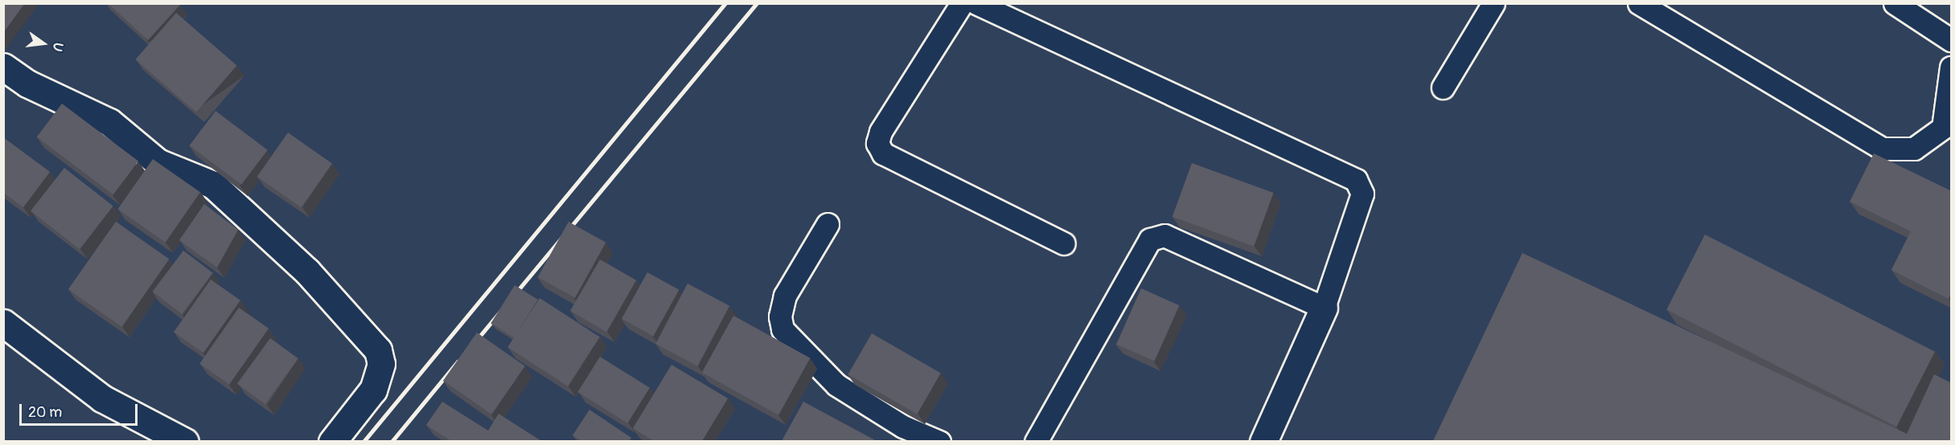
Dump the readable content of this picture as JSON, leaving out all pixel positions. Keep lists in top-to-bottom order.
{
  "scale_bar": "20 m",
  "north": "right"
}
